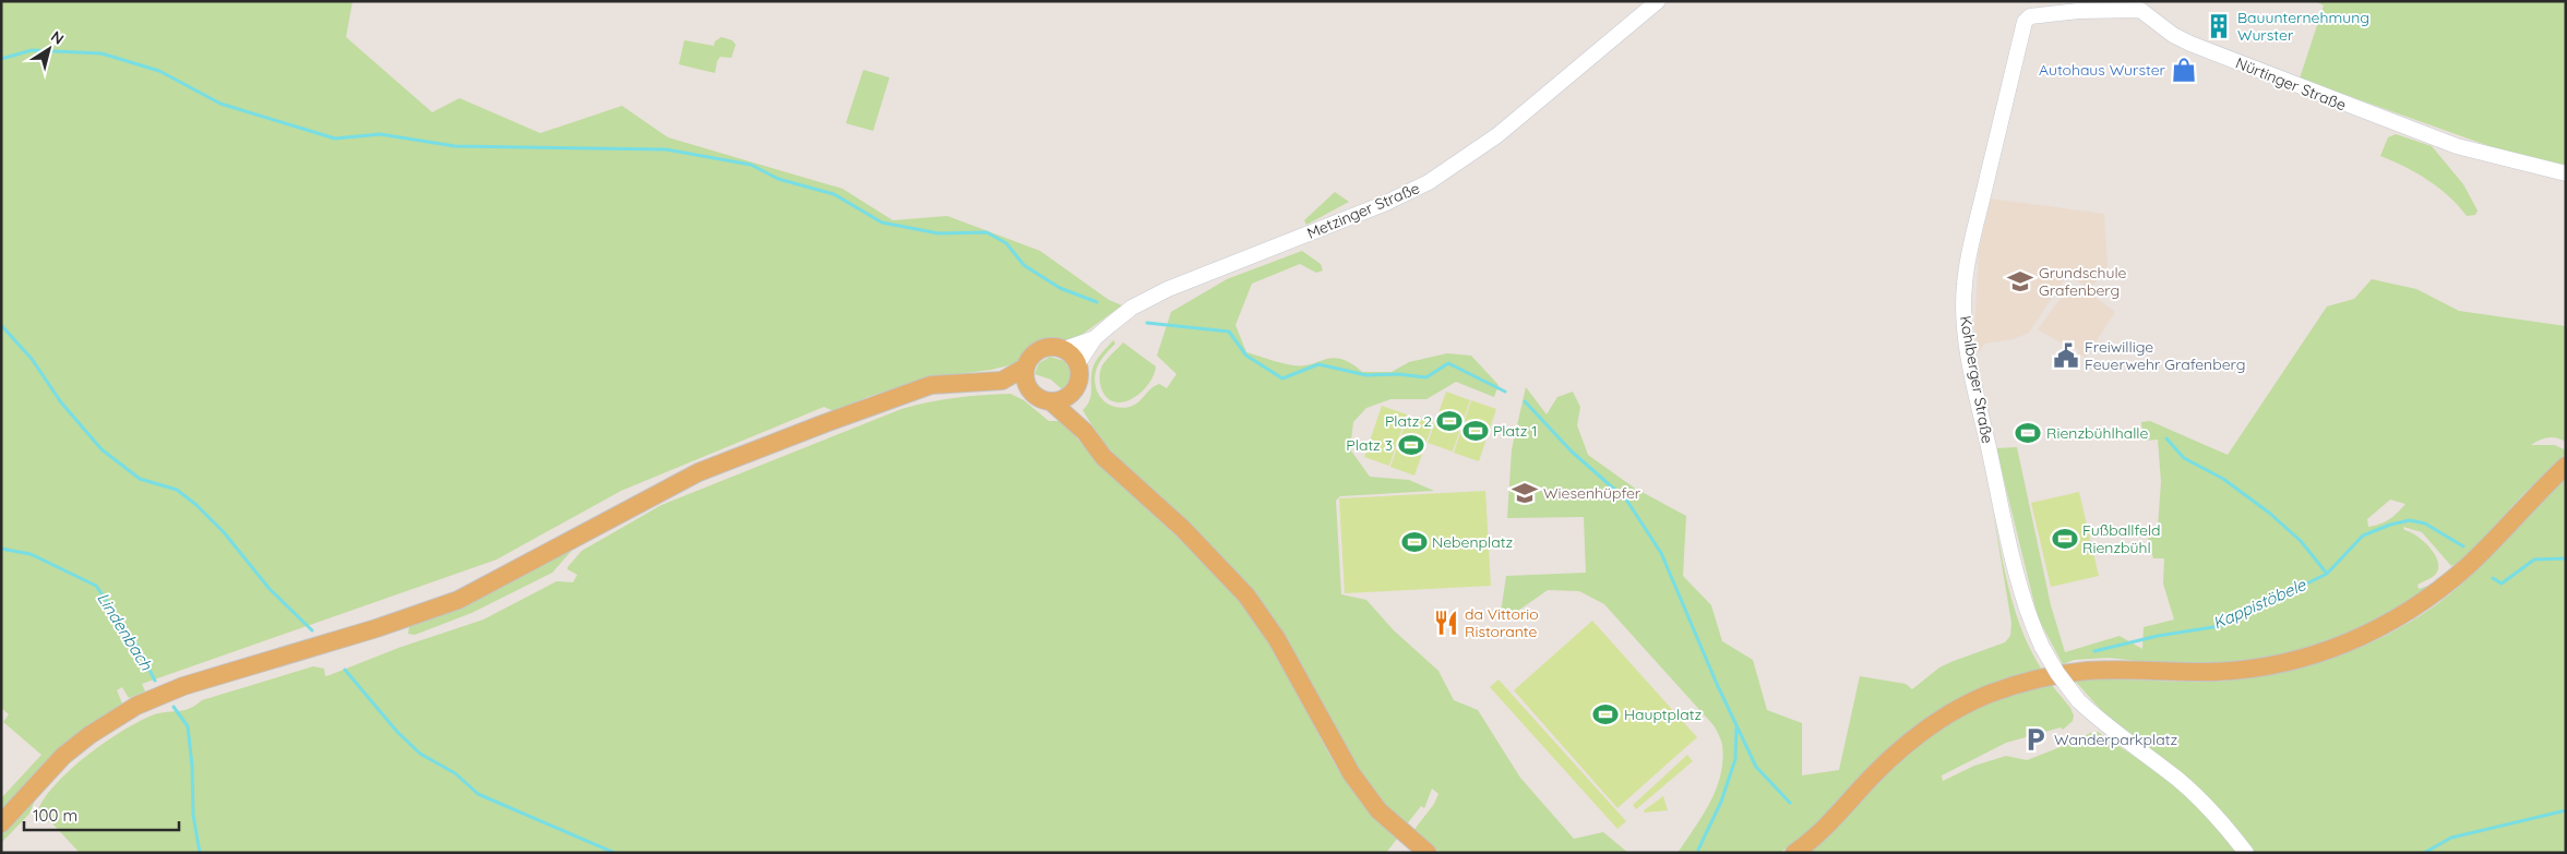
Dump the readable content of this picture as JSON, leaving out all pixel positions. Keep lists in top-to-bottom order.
{
  "streets": {
    "street": ["Nürtinger Straße", "Metzinger Straße", "Kohlberger Straße"]
  },
  "crossings": [
    ["Nürtinger Straße", "Kohlberger Straße"]
  ],
  "water": ["Kappistöbele", "Lindenbach"],
  "places": {
    "building": ["Bauunternehmung Wurster"],
    "shop": ["Autohaus Wurster"],
    "school or university": ["Grundschule Grafenberg", "Wiesenhüpfer"],
    "public building": ["Freiwillige Feuerwehr Grafenberg"],
    "sports": [
      "Platz 2",
      "Platz 1",
      "Rienzbühlhalle",
      "Platz 3",
      "Fußballfeld Rienzbühl",
      "Nebenplatz",
      "Hauptplatz"
    ],
    "restaurant": ["da Vittorio Ristorante"],
    "parking": ["Wanderparkplatz"]
  },
  "scale_bar": "100 m",
  "north": "top right"
}
